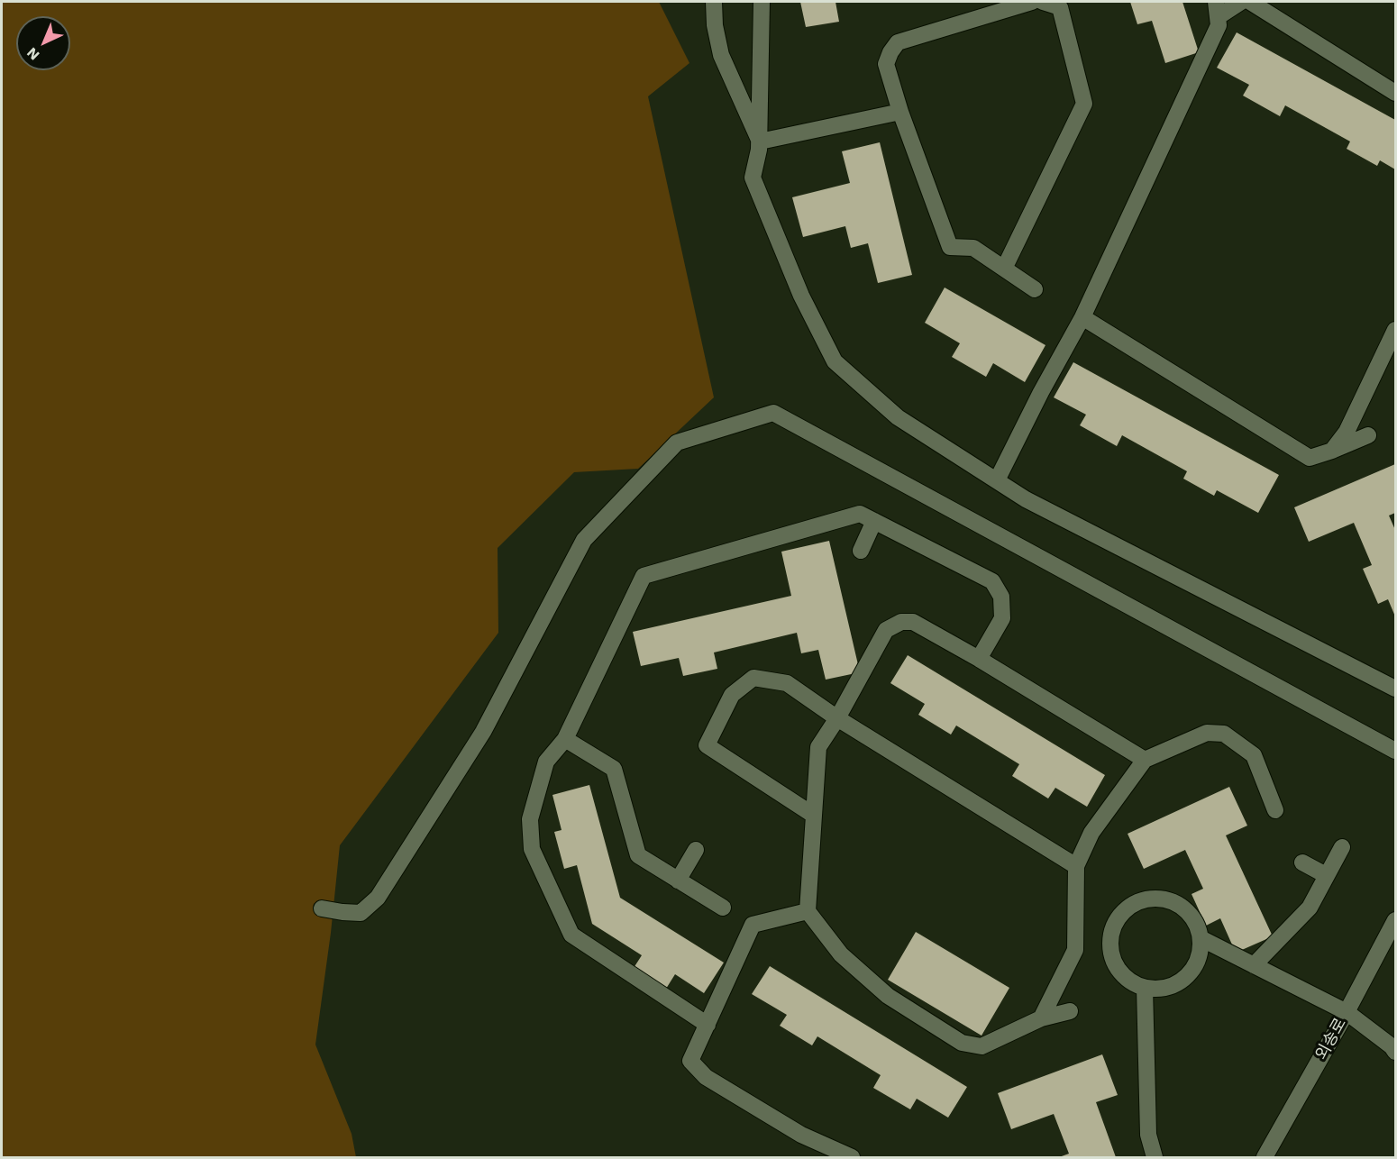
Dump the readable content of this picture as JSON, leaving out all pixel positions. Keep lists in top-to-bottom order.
{
  "streets": {
    "street": ["외송로"]
  },
  "north": "bottom left"
}
